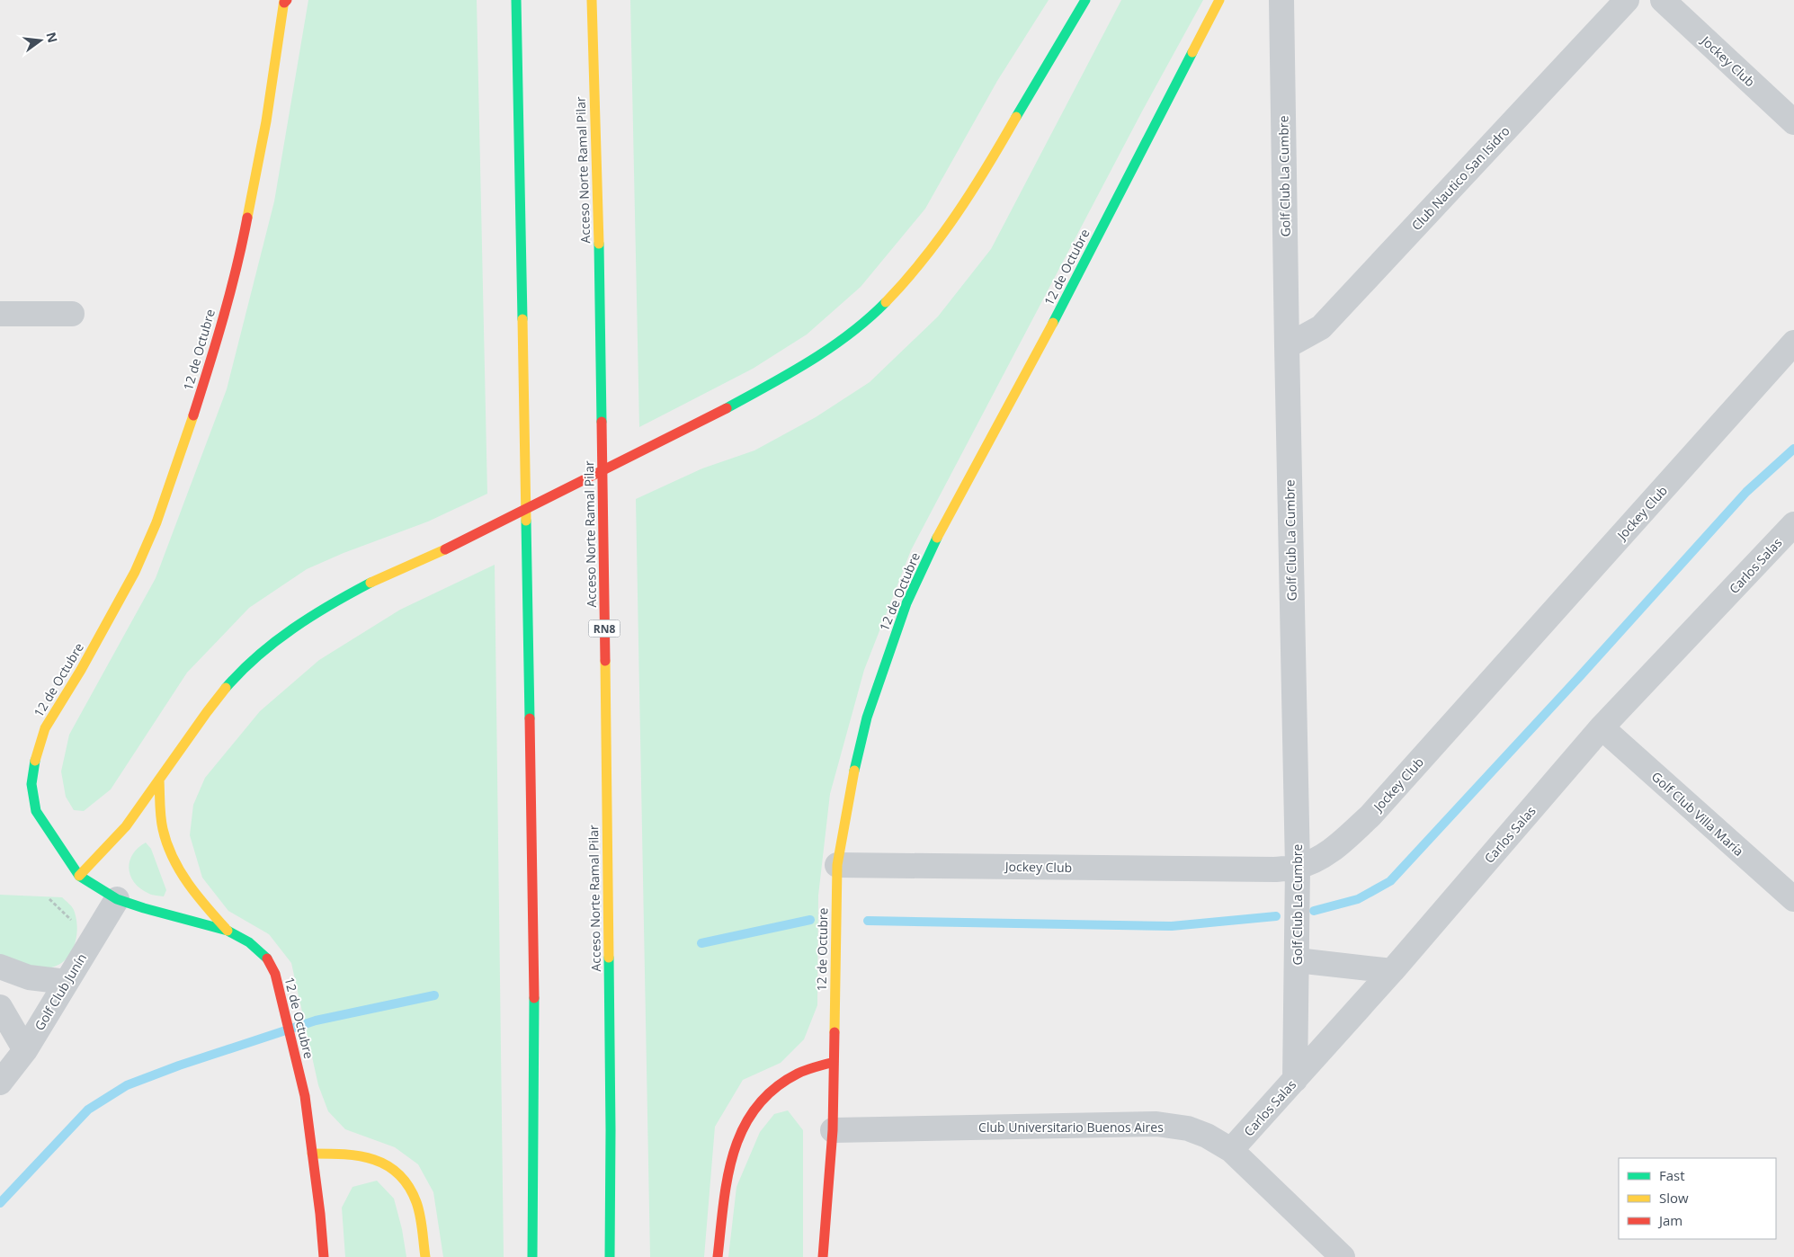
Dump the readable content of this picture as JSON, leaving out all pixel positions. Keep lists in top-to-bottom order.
{
  "streets": {
    "main road": ["Acceso Norte Ramal Pilar", "12 de Octubre", "RN8"],
    "street": [
      "Jockey Club",
      "Golf Club La Cumbre",
      "Club Nautico San Isidro",
      "Carlos Salas",
      "Golf Club Villa María",
      "Golf Club Junín",
      "Club Universitario Buenos Aires"
    ]
  },
  "crossings": [
    ["Jockey Club", "Golf Club La Cumbre"],
    ["Jockey Club", "12 de Octubre"],
    ["Golf Club La Cumbre", "Club Nautico San Isidro"],
    ["Golf Club La Cumbre", "Carlos Salas"],
    ["12 de Octubre", "Golf Club Junín"],
    ["12 de Octubre", "Club Universitario Buenos Aires"],
    ["Carlos Salas", "Golf Club Villa María"],
    ["Carlos Salas", "Club Universitario Buenos Aires"]
  ],
  "legend": ["Fast", "Slow", "Jam"],
  "north": "right"
}
